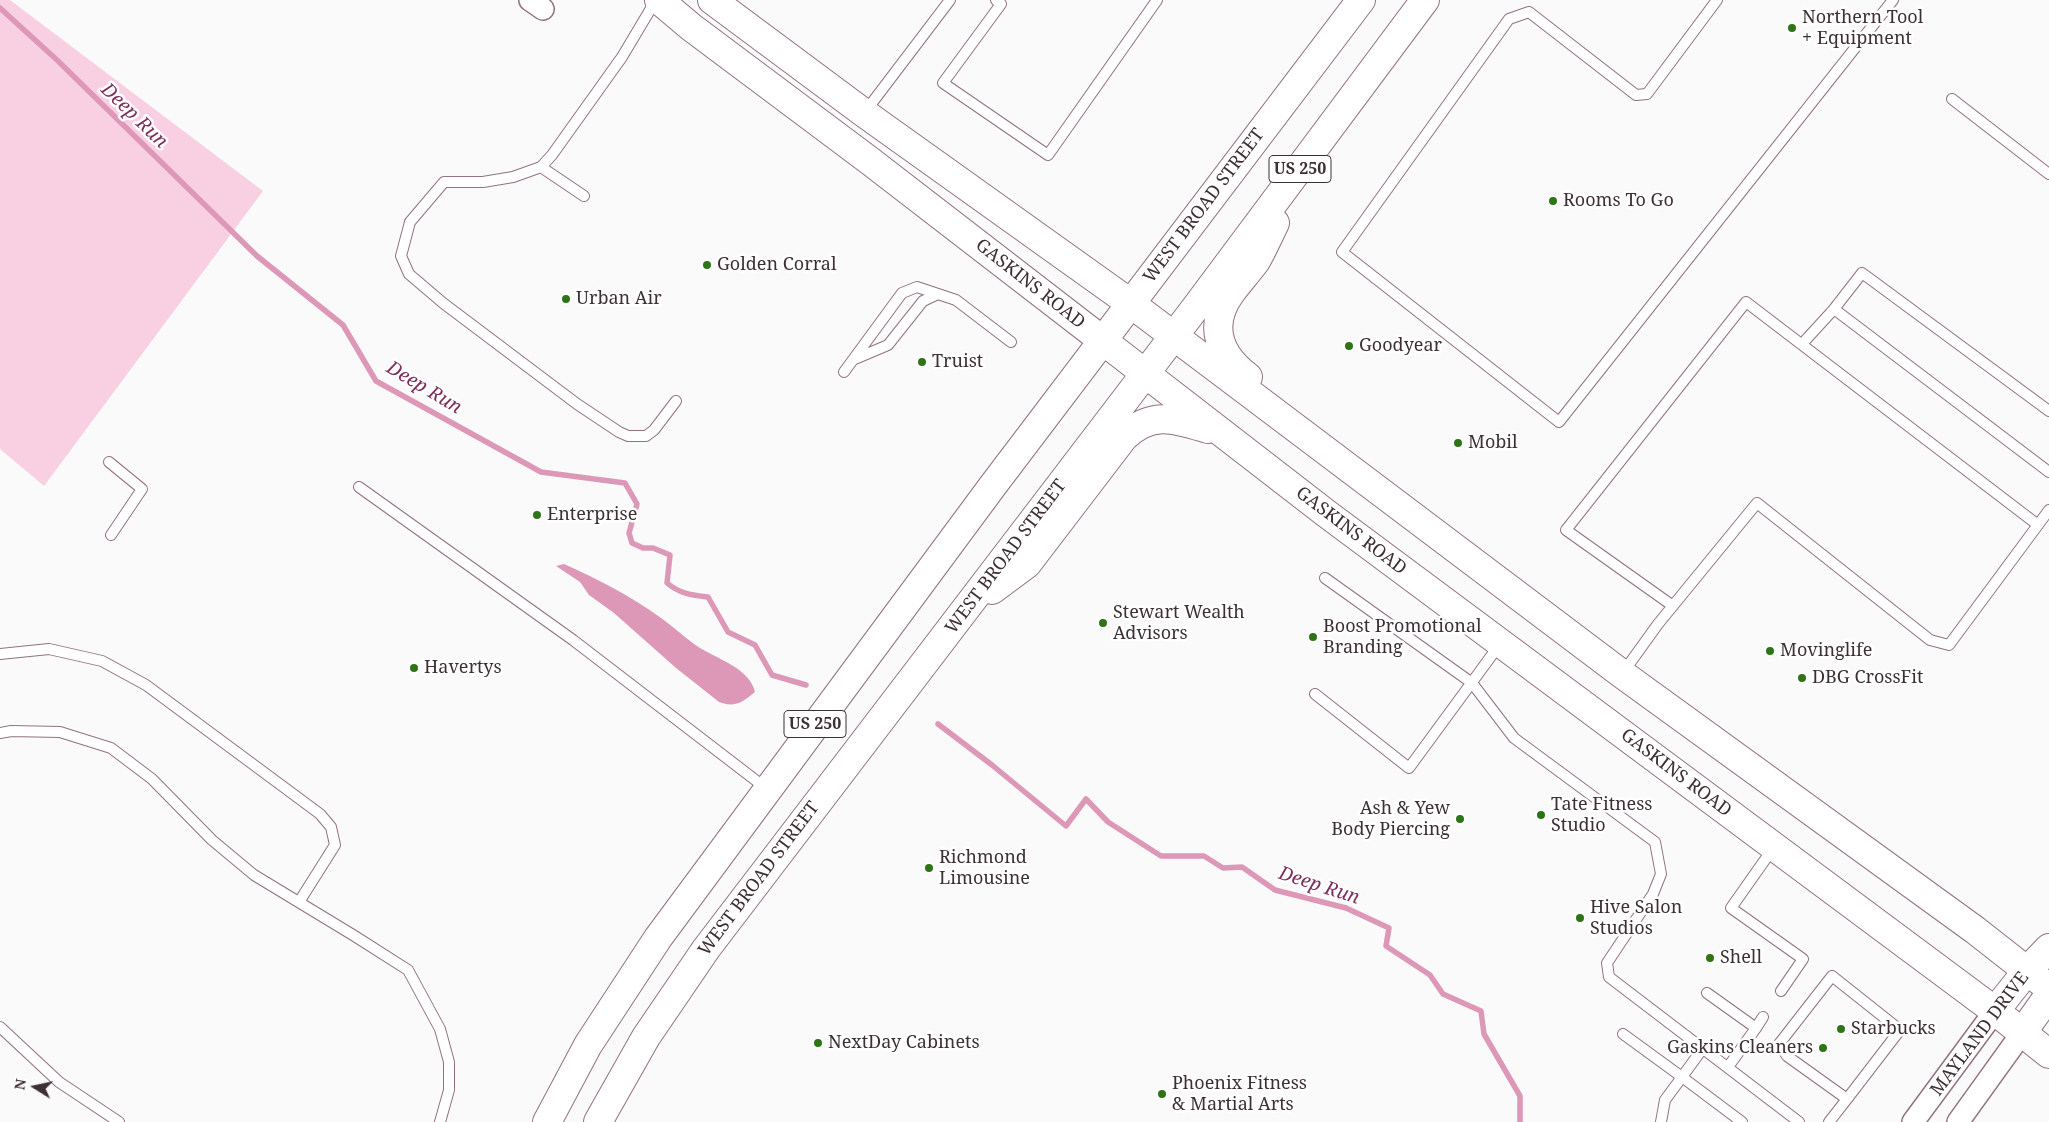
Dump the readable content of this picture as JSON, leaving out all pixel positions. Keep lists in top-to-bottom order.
{
  "streets": {
    "main road": [
      "US 250",
      "WEST BROAD STREET",
      "GASKINS ROAD",
      "MAYLAND DRIVE"
    ]
  },
  "crossings": [
    ["WEST BROAD STREET", "GASKINS ROAD"],
    ["GASKINS ROAD", "MAYLAND DRIVE"]
  ],
  "water": ["Deep Run"],
  "places": [
    "Northern Tool + Equipment",
    "Rooms To Go",
    "Golden Corral",
    "Urban Air",
    "Goodyear",
    "Truist",
    "Mobil",
    "Enterprise",
    "Stewart Wealth Advisors",
    "Boost Promotional Branding",
    "Movinglife",
    "Havertys",
    "DBG CrossFit",
    "Tate Fitness Studio",
    "Ash & Yew Body Piercing",
    "Richmond Limousine",
    "Hive Salon Studios",
    "Shell",
    "Starbucks",
    "NextDay Cabinets",
    "Gaskins Cleaners",
    "Phoenix Fitness & Martial Arts"
  ],
  "north": "left"
}
